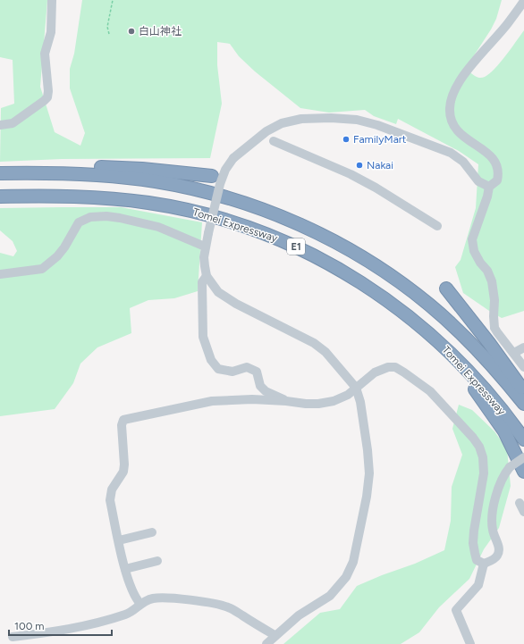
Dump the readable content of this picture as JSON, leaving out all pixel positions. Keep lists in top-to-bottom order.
{
  "streets": {
    "highway": ["Tomei Expressway", "E1"]
  },
  "places": ["白山神社", "FamilyMart", "Nakai"],
  "scale_bar": "100 m"
}
